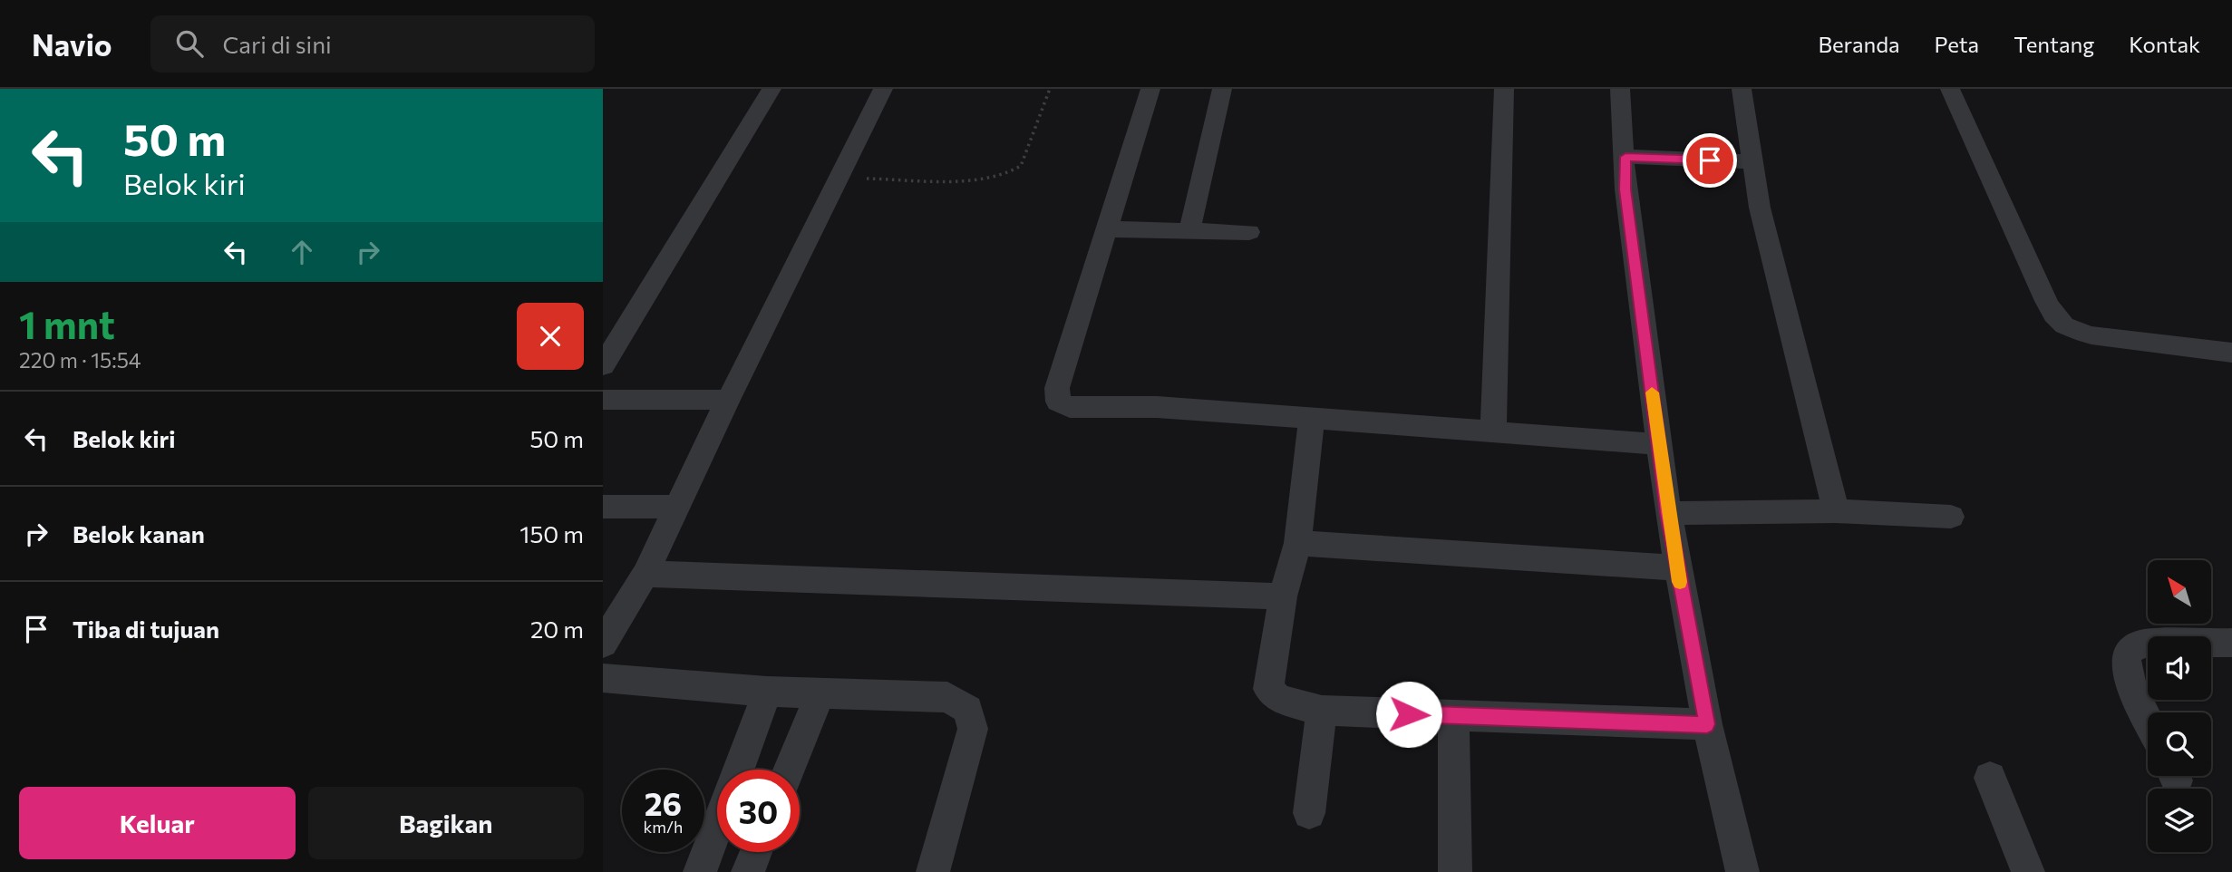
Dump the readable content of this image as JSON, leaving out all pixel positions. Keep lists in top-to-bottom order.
{
  "north": "top left",
  "page": {
    "header": "Navio",
    "search": "Cari di sini",
    "nav": [
      "Beranda",
      "Peta",
      "Tentang",
      "Kontak"
    ],
    "turn": ["50 m", "Belok kiri"],
    "heading": ["1 mnt", "220 m · 15:54"],
    "list": [
      {
        "name": "Belok kiri",
        "value": "50 m"
      },
      {
        "name": "Belok kanan",
        "value": "150 m"
      },
      {
        "name": "Tiba di tujuan",
        "value": "20 m"
      }
    ],
    "speed": "26 km/h",
    "limit": "30",
    "buttons": ["Keluar", "Bagikan"]
  }
}
